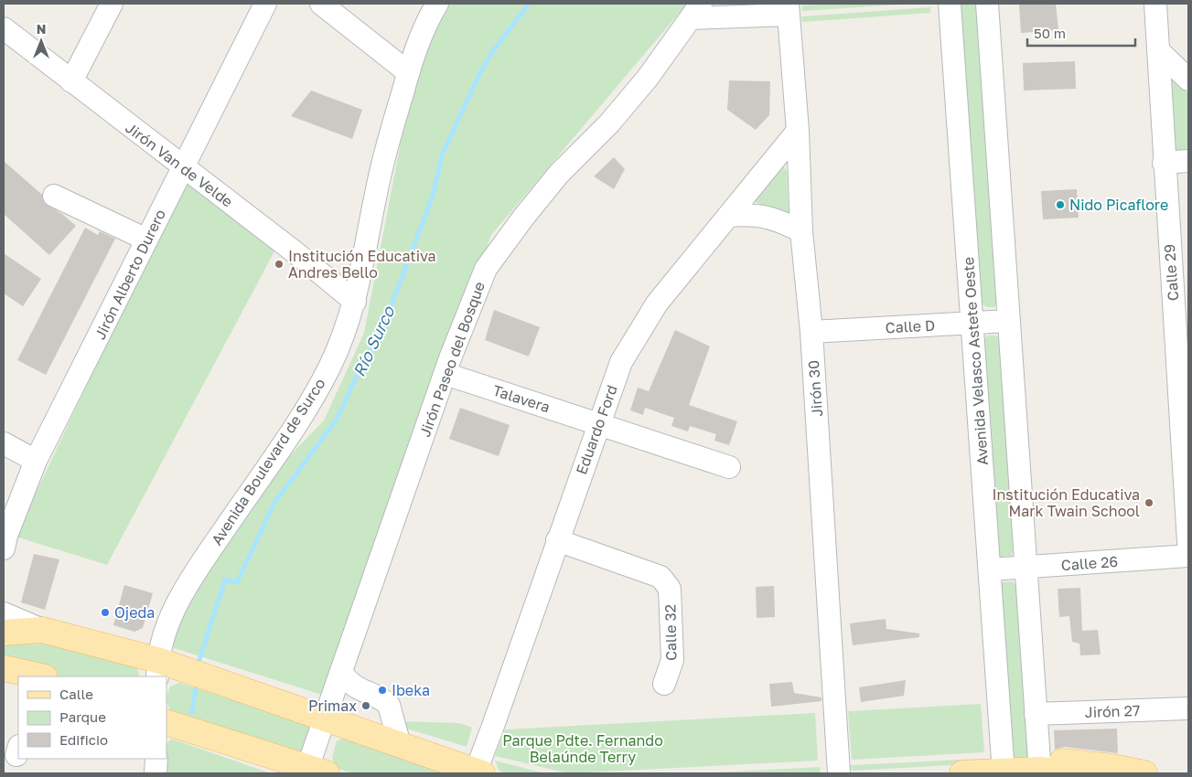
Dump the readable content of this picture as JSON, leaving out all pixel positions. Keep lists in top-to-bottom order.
{
  "streets": {
    "street": [
      "Jirón Van de Velde",
      "Calle 29",
      "Jirón Alberto Durero",
      "Calle D",
      "Jirón Paseo del Bosque",
      "Avenida Velasco Astete Oeste",
      "Jirón 30",
      "Talavera",
      "Eduardo Ford",
      "Avenida Boulevard de Surco",
      "Calle 26",
      "Calle 32",
      "Jirón 27"
    ]
  },
  "crossings": [
    ["Jirón Van de Velde", "Jirón Alberto Durero"],
    ["Jirón Van de Velde", "Avenida Boulevard de Surco"],
    ["Calle D", "Avenida Velasco Astete Oeste"],
    ["Calle D", "Jirón 30"],
    ["Jirón Paseo del Bosque", "Talavera"],
    ["Avenida Velasco Astete Oeste", "Calle 26"],
    ["Jirón 30", "Eduardo Ford"],
    ["Talavera", "Eduardo Ford"],
    ["Eduardo Ford", "Calle 32"]
  ],
  "water": ["Río Surco"],
  "parks": ["Parque Pdte. Fernando Belaúnde Terry"],
  "places": [
    "Nido Picaflore",
    "Institución Educativa Andres Bello",
    "Institución Educativa Mark Twain School",
    "Ojeda",
    "Ibeka",
    "Primax"
  ],
  "legend": ["Calle", "Parque", "Edificio"],
  "scale_bar": "50 m",
  "north": "top"
}
